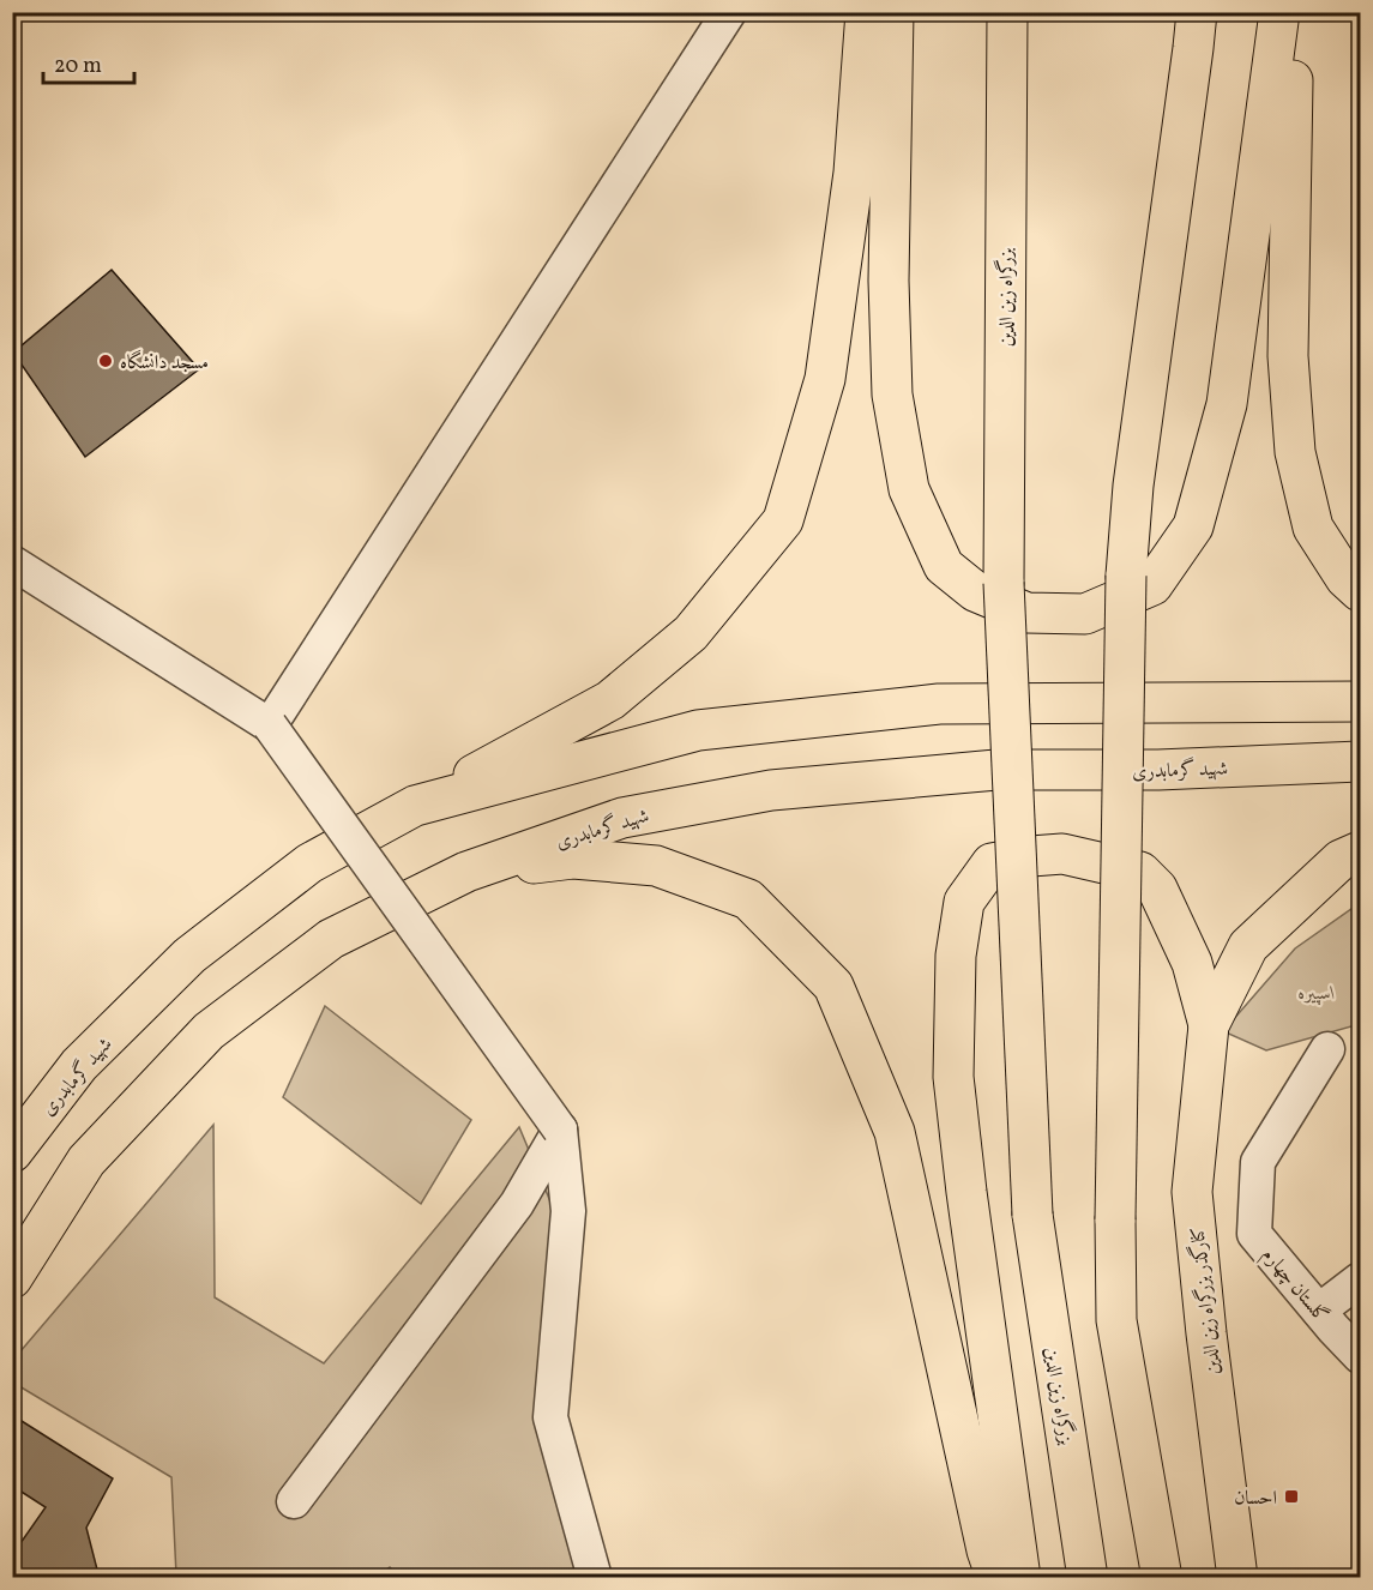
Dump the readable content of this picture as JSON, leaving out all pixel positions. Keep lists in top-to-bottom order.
{
  "streets": {
    "main road": ["بزرگراه زین الدین", "شهید گرمابدری", "کنارگذر بزرگراه زین الدین"],
    "street": ["گلستان چهارم"]
  },
  "parks": ["اسپیره"],
  "places": {
    "other": ["مسجد دانشگاه"],
    "transit": ["احسان"]
  },
  "scale_bar": "20 m"
}
